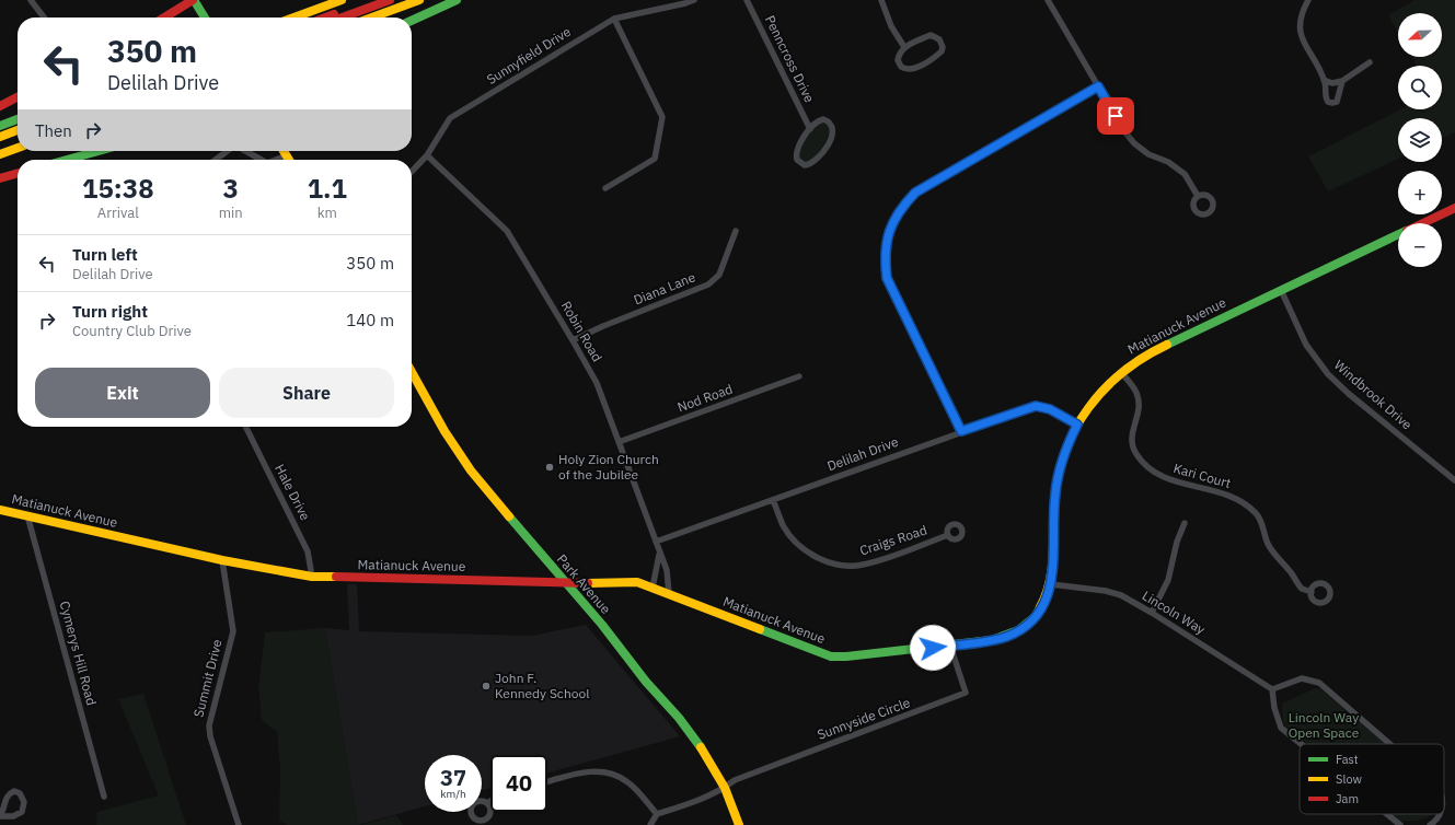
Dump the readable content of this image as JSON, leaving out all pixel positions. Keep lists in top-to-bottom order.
{
  "streets": {
    "main road": ["Matianuck Avenue", "Park Avenue"],
    "street": [
      "Sunnyfield Drive",
      "Penncross Drive",
      "Diana Lane",
      "Robin Road",
      "Windbrook Drive",
      "Nod Road",
      "Delilah Drive",
      "Kari Court",
      "Hale Drive",
      "Craigs Road",
      "Lincoln Way",
      "Cymerys Hill Road",
      "Summit Drive",
      "Sunnyside Circle"
    ]
  },
  "crossings": [
    ["Sunnyfield Drive", "Robin Road"],
    ["Diana Lane", "Robin Road"],
    ["Matianuck Avenue", "Robin Road"],
    ["Matianuck Avenue", "Windbrook Drive"],
    ["Matianuck Avenue", "Delilah Drive"],
    ["Matianuck Avenue", "Kari Court"],
    ["Matianuck Avenue", "Hale Drive"],
    ["Matianuck Avenue", "Park Avenue"],
    ["Matianuck Avenue", "Lincoln Way"],
    ["Matianuck Avenue", "Cymerys Hill Road"],
    ["Matianuck Avenue", "Summit Drive"],
    ["Matianuck Avenue", "Sunnyside Circle"],
    ["Robin Road", "Nod Road"],
    ["Robin Road", "Delilah Drive"],
    ["Delilah Drive", "Craigs Road"],
    ["Park Avenue", "Sunnyside Circle"]
  ],
  "parks": ["Lincoln Way Open Space"],
  "places": ["Holy Zion Church of the Jubilee", "John F. Kennedy School"],
  "legend": ["Fast", "Slow", "Jam"],
  "north": "left",
  "page": {
    "map_buttons": ["+", "−"],
    "turn": ["350 m", "Delilah Drive"],
    "then": "Then",
    "eta": [
      "15:38",
      "Arrival",
      "3",
      "min",
      "1.1",
      "km"
    ],
    "list": [
      {
        "name": "Turn left",
        "note": "Delilah Drive",
        "value": "350 m"
      },
      {
        "name": "Turn right",
        "note": "Country Club Drive",
        "value": "140 m"
      }
    ],
    "buttons": ["Exit", "Share"],
    "speed": "37 km/h",
    "limit": "40"
  }
}
